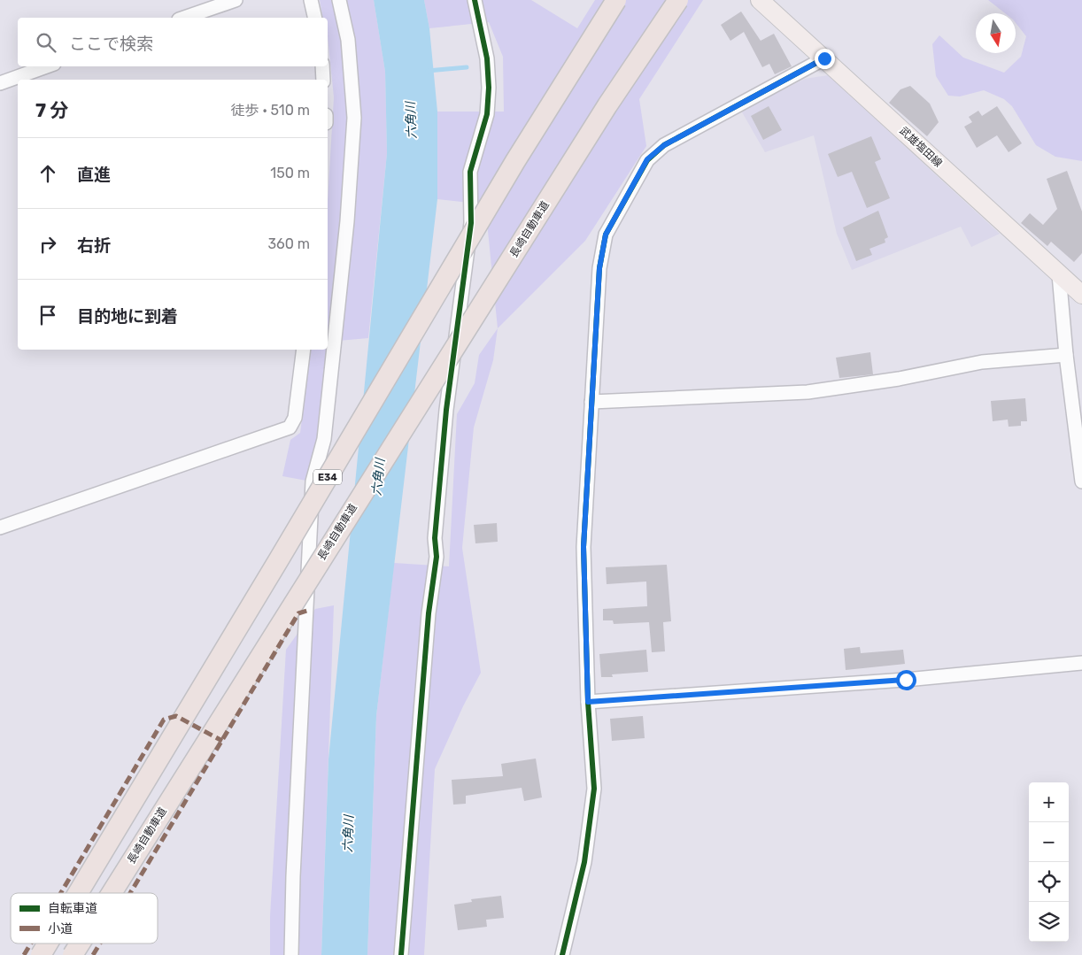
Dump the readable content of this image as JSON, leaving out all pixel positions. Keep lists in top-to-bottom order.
{
  "streets": {
    "highway": ["長崎自動車道", "E34"],
    "main road": ["武雄塩田線"]
  },
  "water": ["六角川"],
  "legend": ["自転車道", "小道"],
  "north": "bottom",
  "page": {
    "search": "ここで検索",
    "heading": ["7 分", "徒歩 · 510 m"],
    "list": [
      ["直進", "150 m"],
      ["右折", "360 m"],
      "目的地に到着"
    ],
    "map_buttons": ["+", "−"]
  }
}
